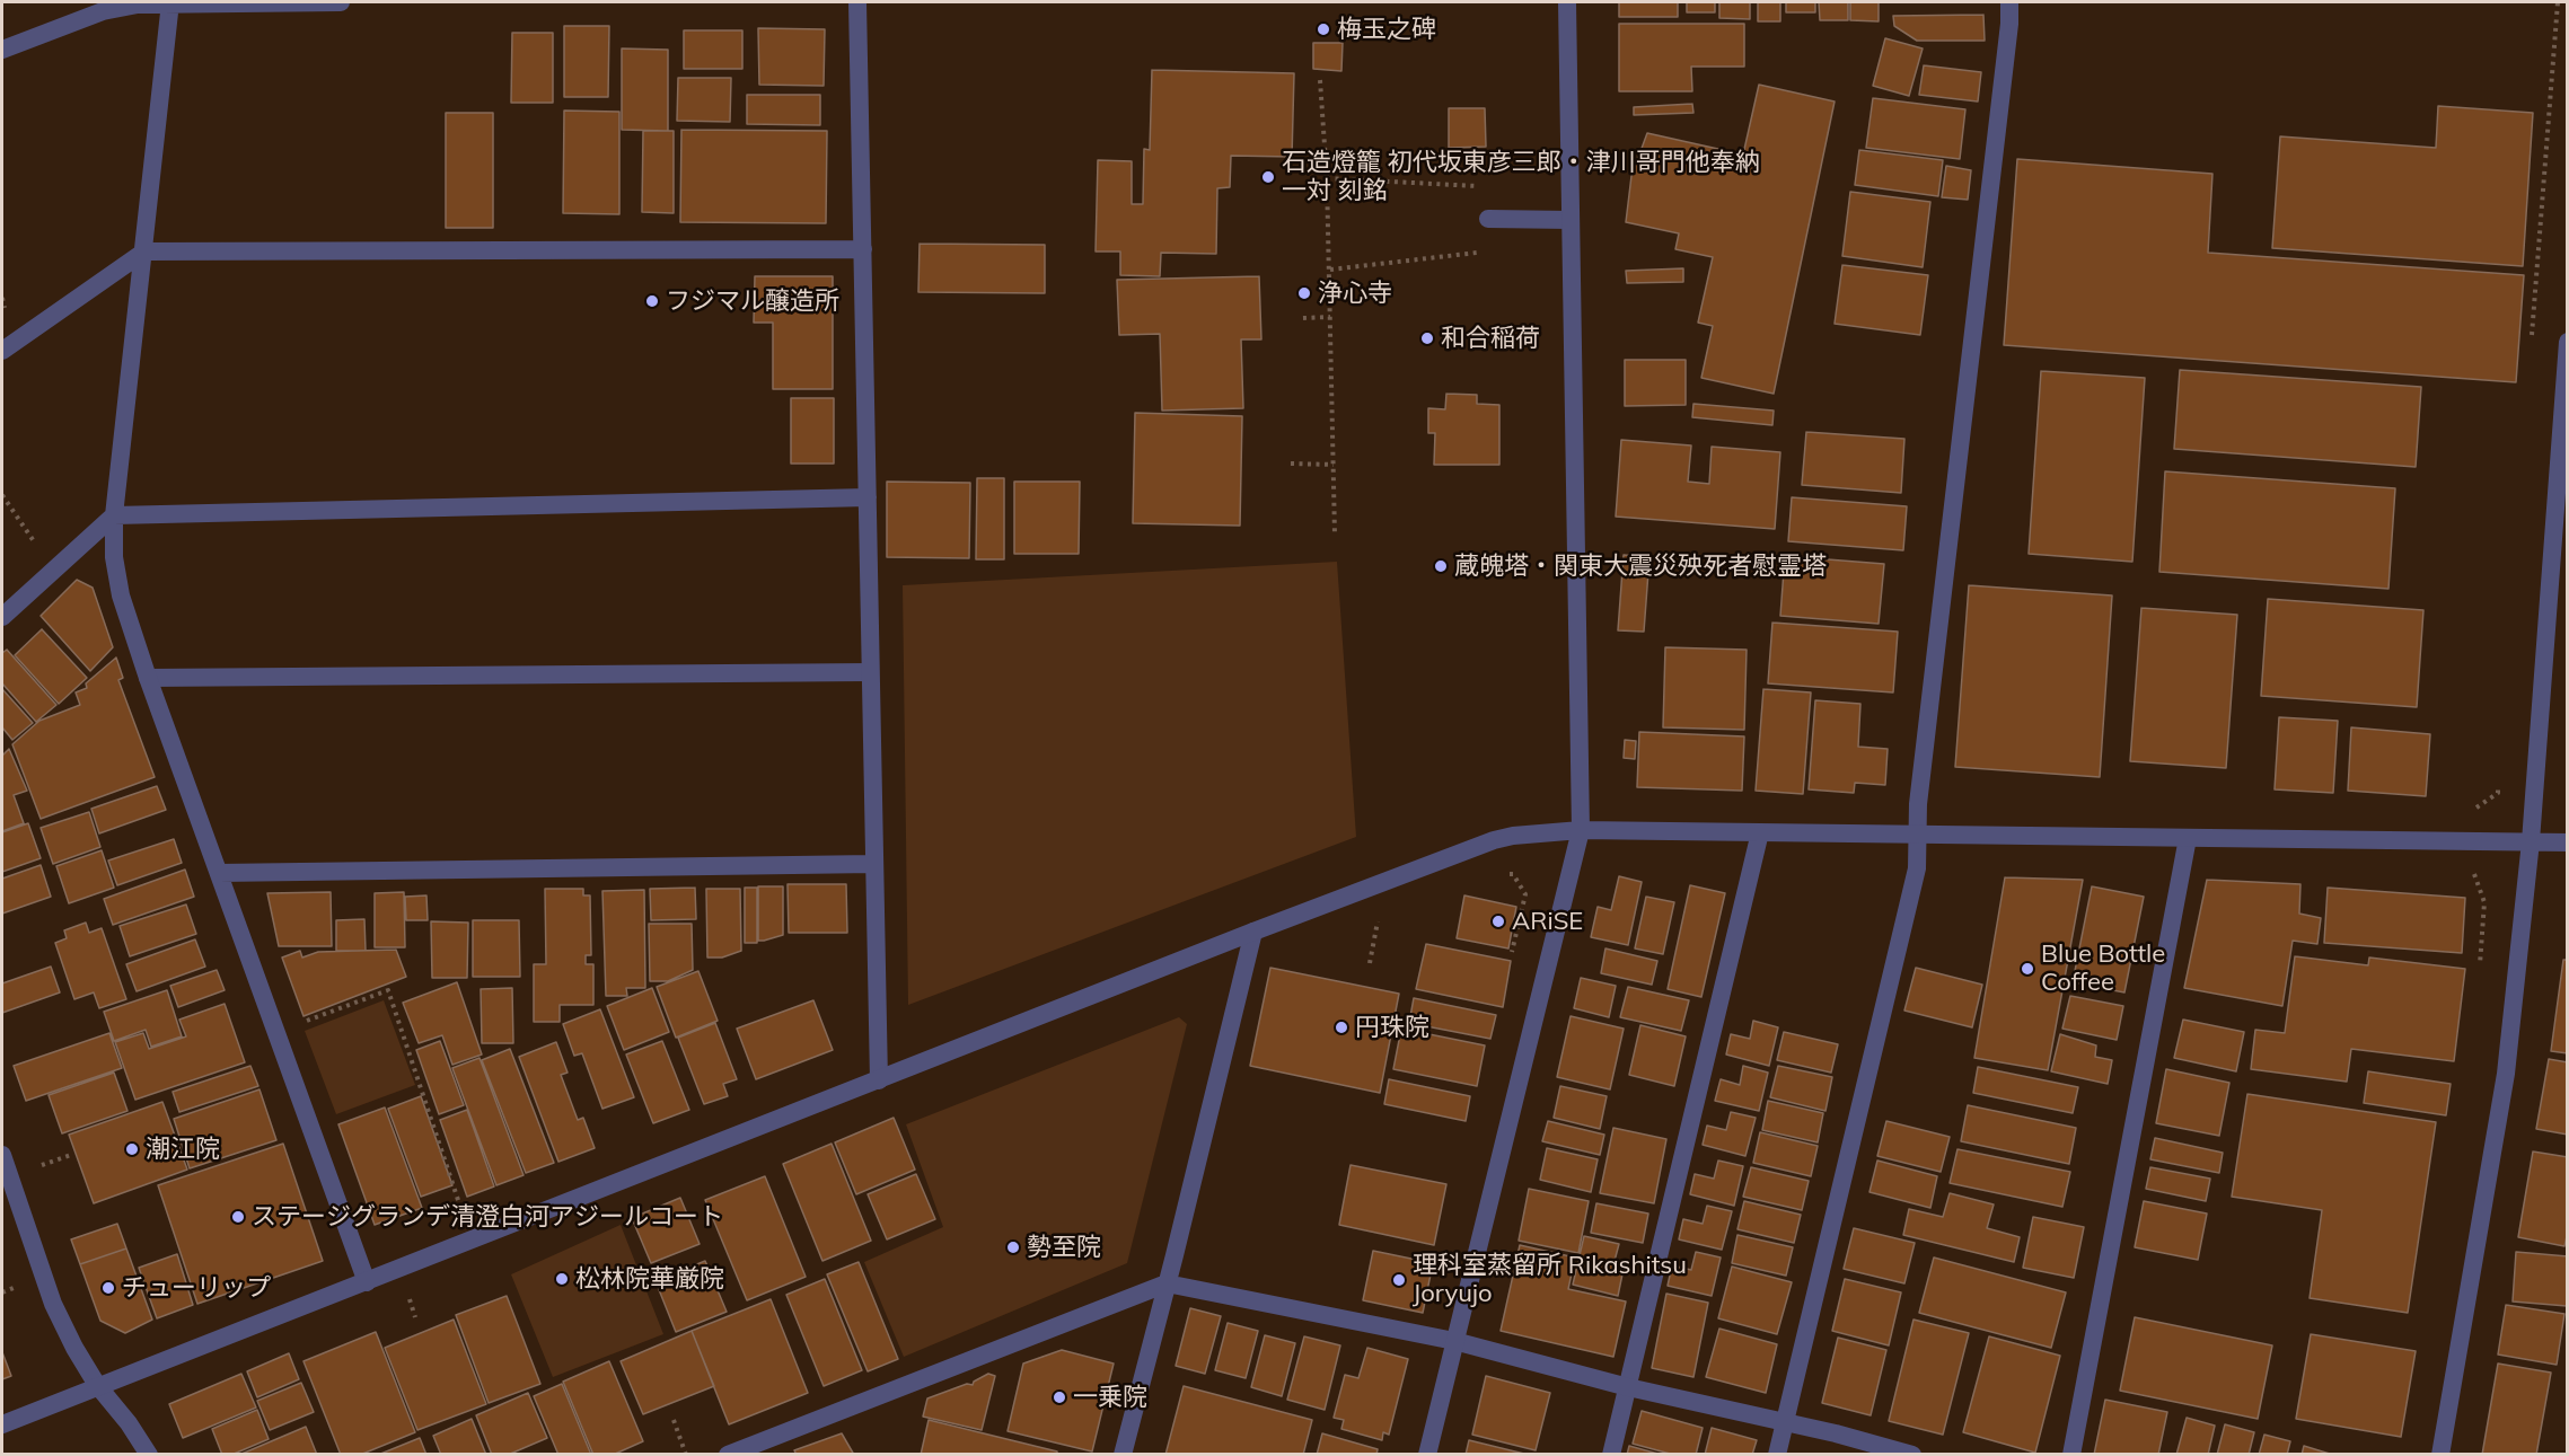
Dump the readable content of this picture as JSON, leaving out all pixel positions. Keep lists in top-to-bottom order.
{
  "places": [
    "梅玉之碑",
    "石造燈籠 初代坂東彦三郎・津川哥門他奉納 一対 刻銘",
    "浄心寺",
    "フジマル醸造所",
    "和合稲荷",
    "蔵魄塔・関東大震災殃死者慰霊塔",
    "ARiSE",
    "Blue Bottle Coffee",
    "円珠院",
    "潮江院",
    "ステージグランデ清澄白河アジールコート",
    "勢至院",
    "松林院華厳院",
    "理科室蒸留所 Rikashitsu Joryujo",
    "チューリップ",
    "一乗院"
  ]
}
